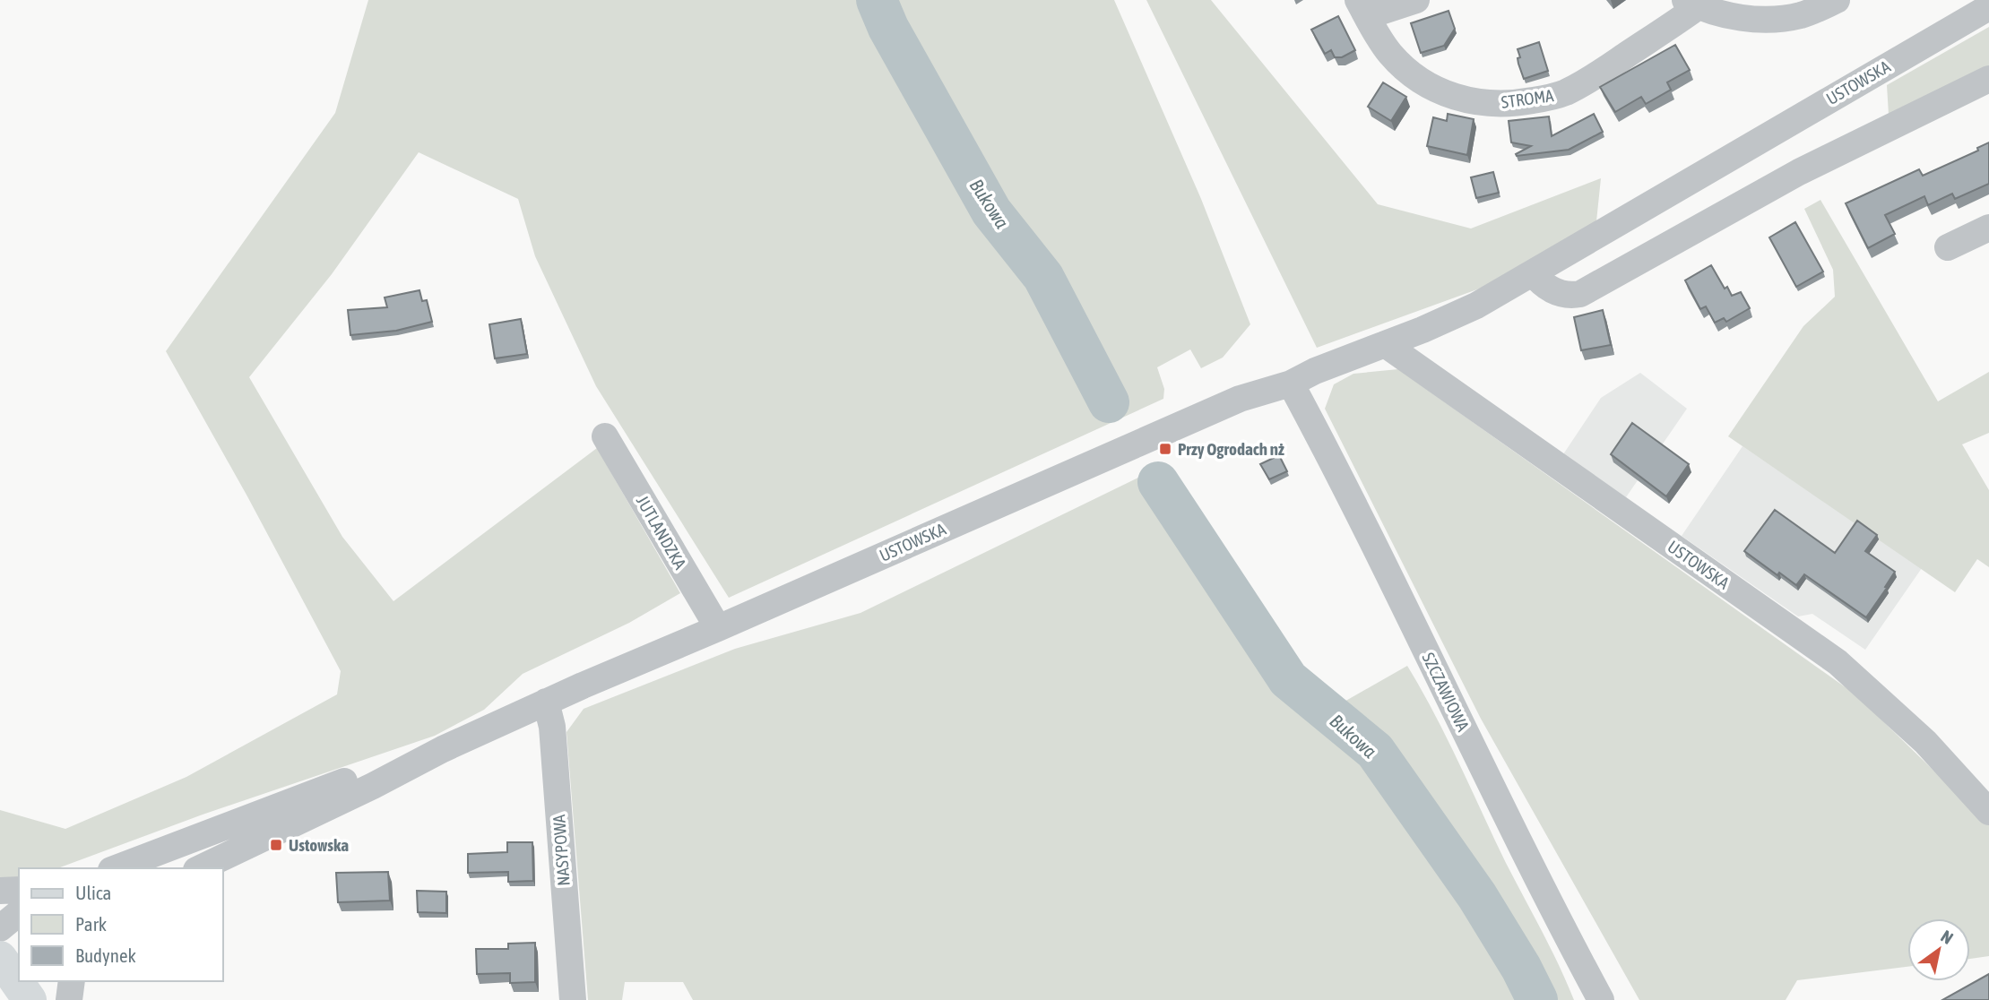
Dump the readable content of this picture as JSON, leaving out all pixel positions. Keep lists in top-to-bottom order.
{
  "streets": {
    "street": [
      "USTOWSKA",
      "STROMA",
      "JUTLANDZKA",
      "SZCZAWIOWA",
      "NASYPOWA"
    ]
  },
  "crossings": [
    ["USTOWSKA", "JUTLANDZKA"],
    ["USTOWSKA", "SZCZAWIOWA"],
    ["USTOWSKA", "NASYPOWA"]
  ],
  "water": ["Bukowa"],
  "places": {
    "transit": ["Przy Ogrodach nż", "Ustowska"]
  },
  "legend": ["Ulica", "Park", "Budynek"],
  "north": "top right"
}
